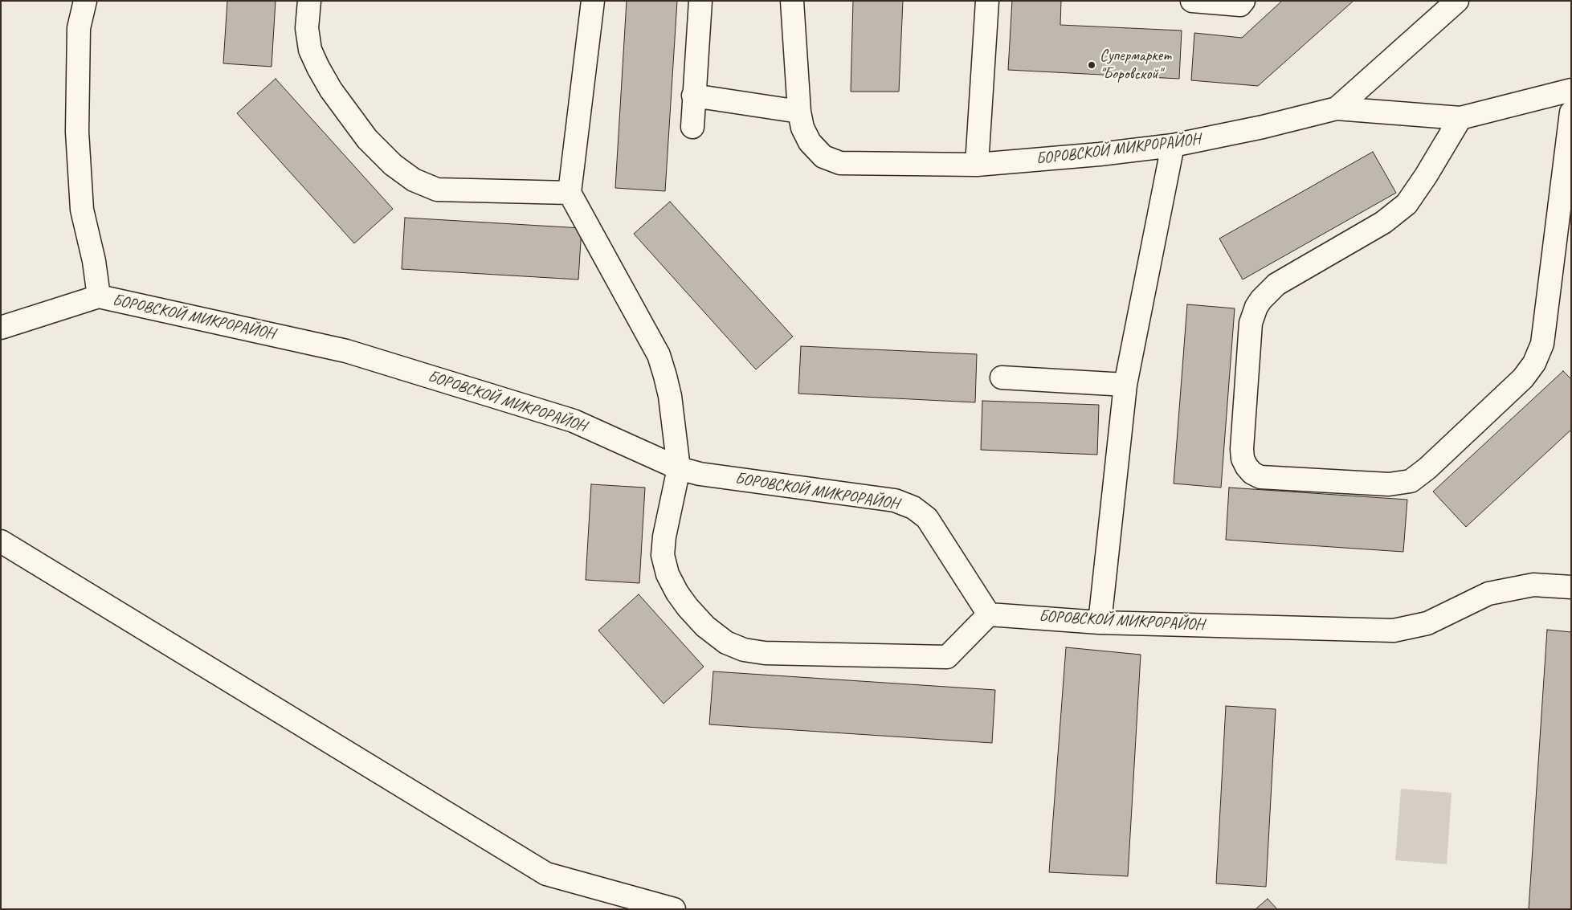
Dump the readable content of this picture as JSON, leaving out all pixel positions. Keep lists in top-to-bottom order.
{
  "streets": {
    "street": ["БОРОВСКОЙ МИКРОРАЙОН"]
  },
  "places": ["Супермаркет \"Боровской\""]
}
